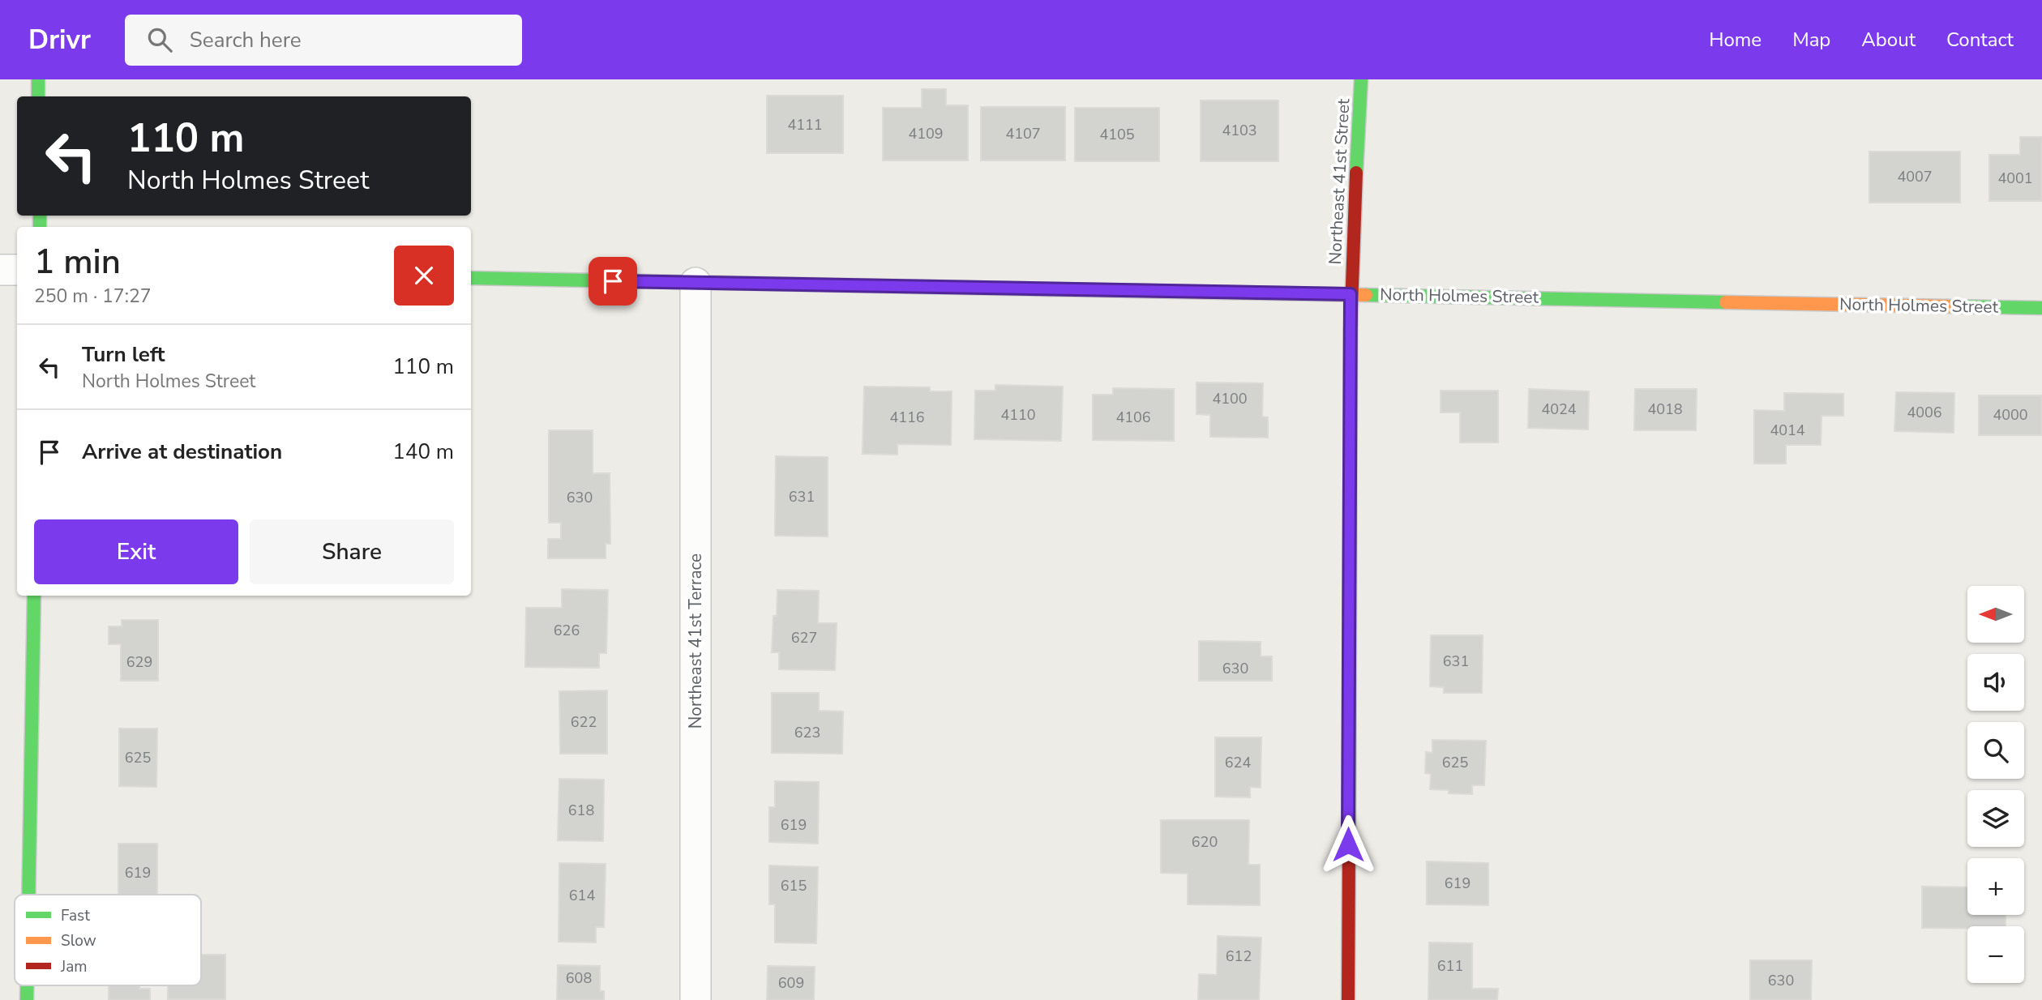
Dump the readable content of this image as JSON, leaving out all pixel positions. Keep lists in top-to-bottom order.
{
  "streets": {
    "street": ["Northeast 41st Street", "North Holmes Street", "Northeast 41st Terrace"]
  },
  "crossings": [
    ["Northeast 41st Street", "North Holmes Street"],
    ["North Holmes Street", "Northeast 41st Terrace"]
  ],
  "house_numbers": [
    "4111",
    "4103",
    "4109",
    "4107",
    "4105",
    "4007",
    "4001",
    "4100",
    "4024",
    "4018",
    "4006",
    "4110",
    "4000",
    "4116",
    "4106",
    "4014",
    "631",
    "630",
    "626",
    "627",
    "631",
    "629",
    "630",
    "622",
    "623",
    "625",
    "624",
    "625",
    "618",
    "619",
    "620",
    "619",
    "619",
    "615",
    "614",
    "612",
    "611",
    "608",
    "630",
    "609"
  ],
  "legend": ["Fast", "Slow", "Jam"],
  "north": "left",
  "page": {
    "header": "Drivr",
    "search": "Search here",
    "nav": [
      "Home",
      "Map",
      "About",
      "Contact"
    ],
    "turn": ["110 m", "North Holmes Street"],
    "heading": ["1 min", "250 m · 17:27"],
    "list": [
      {
        "name": "Turn left",
        "note": "North Holmes Street",
        "value": "110 m"
      },
      {
        "name": "Arrive at destination",
        "value": "140 m"
      }
    ],
    "buttons": ["Exit", "Share"],
    "map_buttons": ["+", "−"]
  }
}
